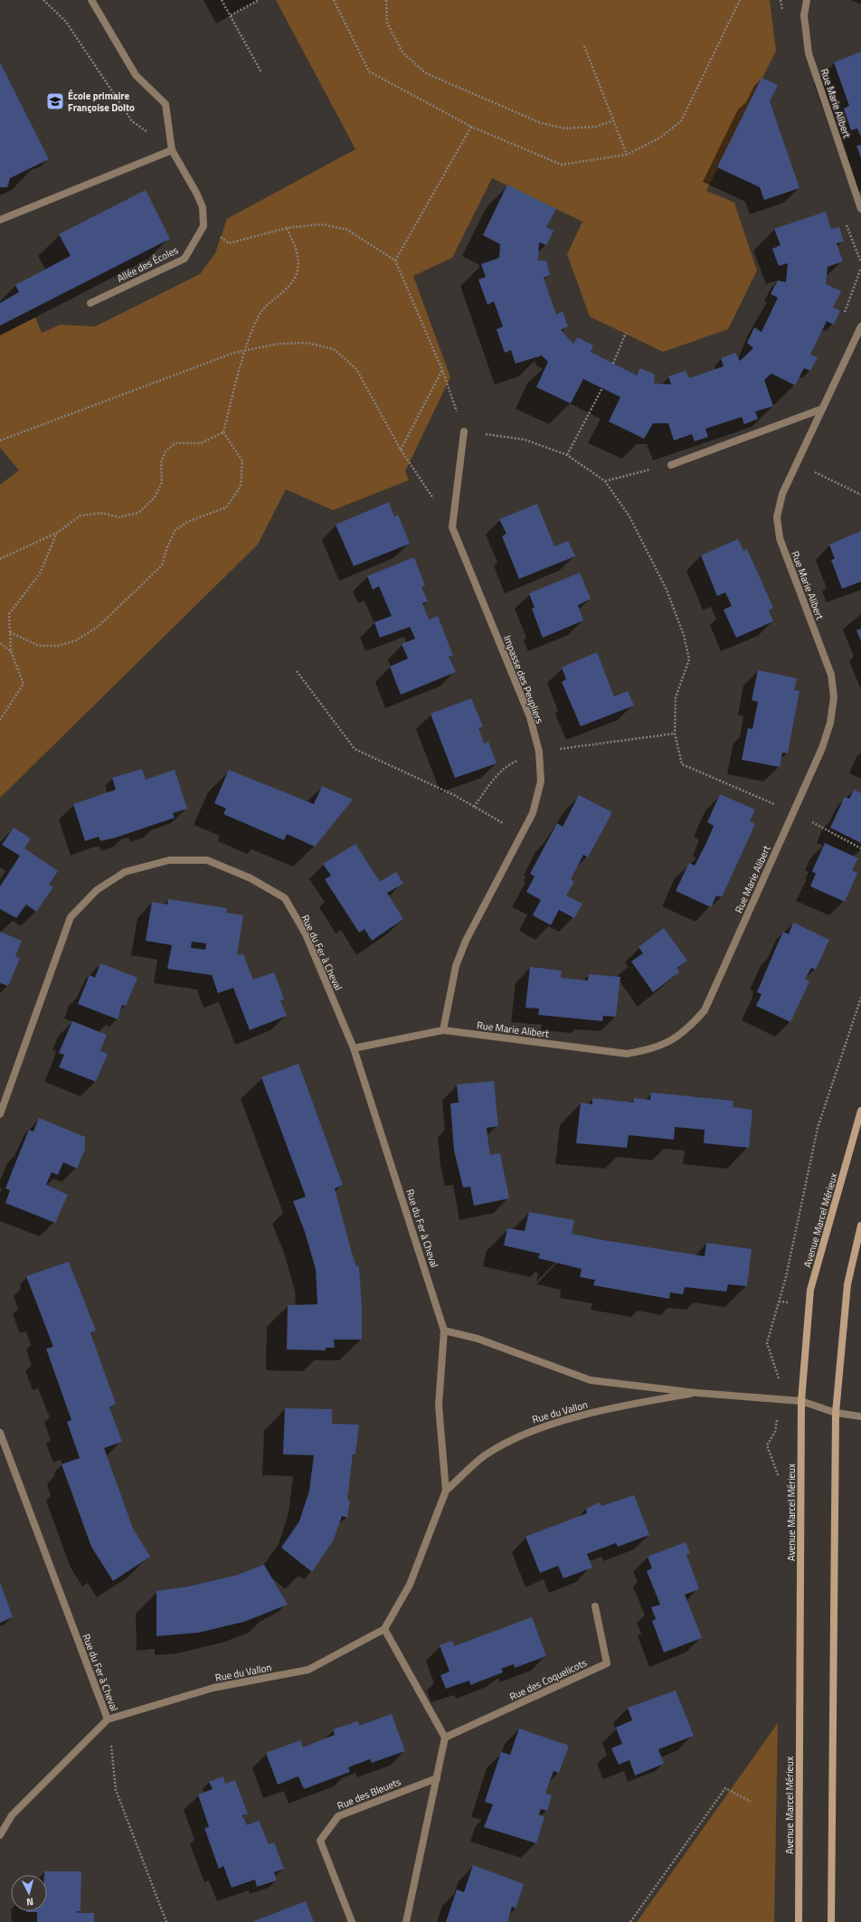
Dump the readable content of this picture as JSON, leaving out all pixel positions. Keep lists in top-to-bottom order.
{
  "streets": {
    "main road": ["Avenue Marcel Mérieux"],
    "street": [
      "Rue Marie Alibert",
      "Allée des Écoles",
      "Impasse des Peupliers",
      "Rue du Fer à Cheval",
      "Rue du Vallon",
      "Rue des Coquelicots",
      "Rue des Bleuets"
    ]
  },
  "crossings": [
    ["Rue Marie Alibert", "Impasse des Peupliers"],
    ["Rue Marie Alibert", "Rue du Fer à Cheval"],
    ["Rue du Fer à Cheval", "Rue du Vallon"],
    ["Avenue Marcel Mérieux", "Rue du Vallon"]
  ],
  "places": {
    "school or university": ["École primaire Françoise Dolto"]
  },
  "north": "bottom"
}
